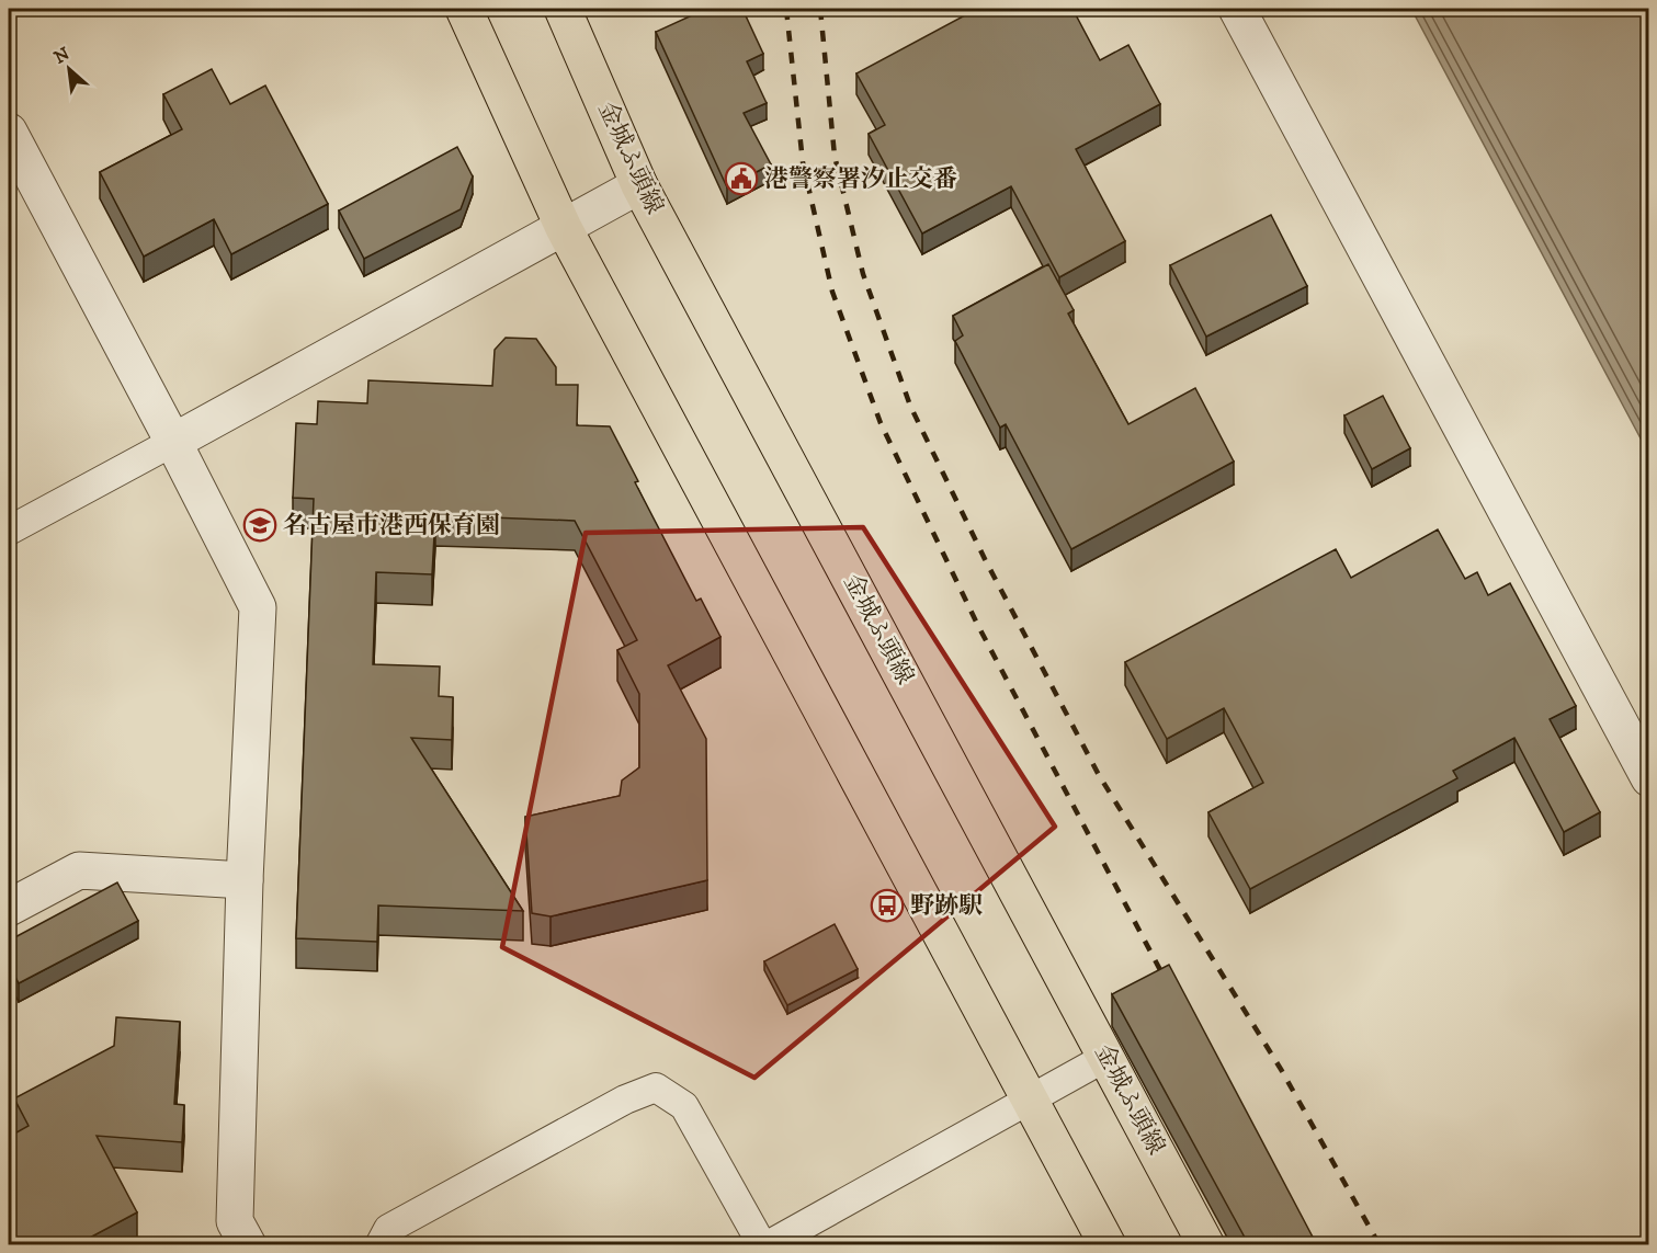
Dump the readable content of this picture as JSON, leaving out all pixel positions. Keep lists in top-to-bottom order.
{
  "streets": {
    "main road": ["金城ふ頭線"]
  },
  "places": {
    "public building": ["港警察署汐止交番"],
    "school or university": ["名古屋市港西保育園"],
    "bus stop": ["野跡駅"]
  },
  "north": "top left"
}
